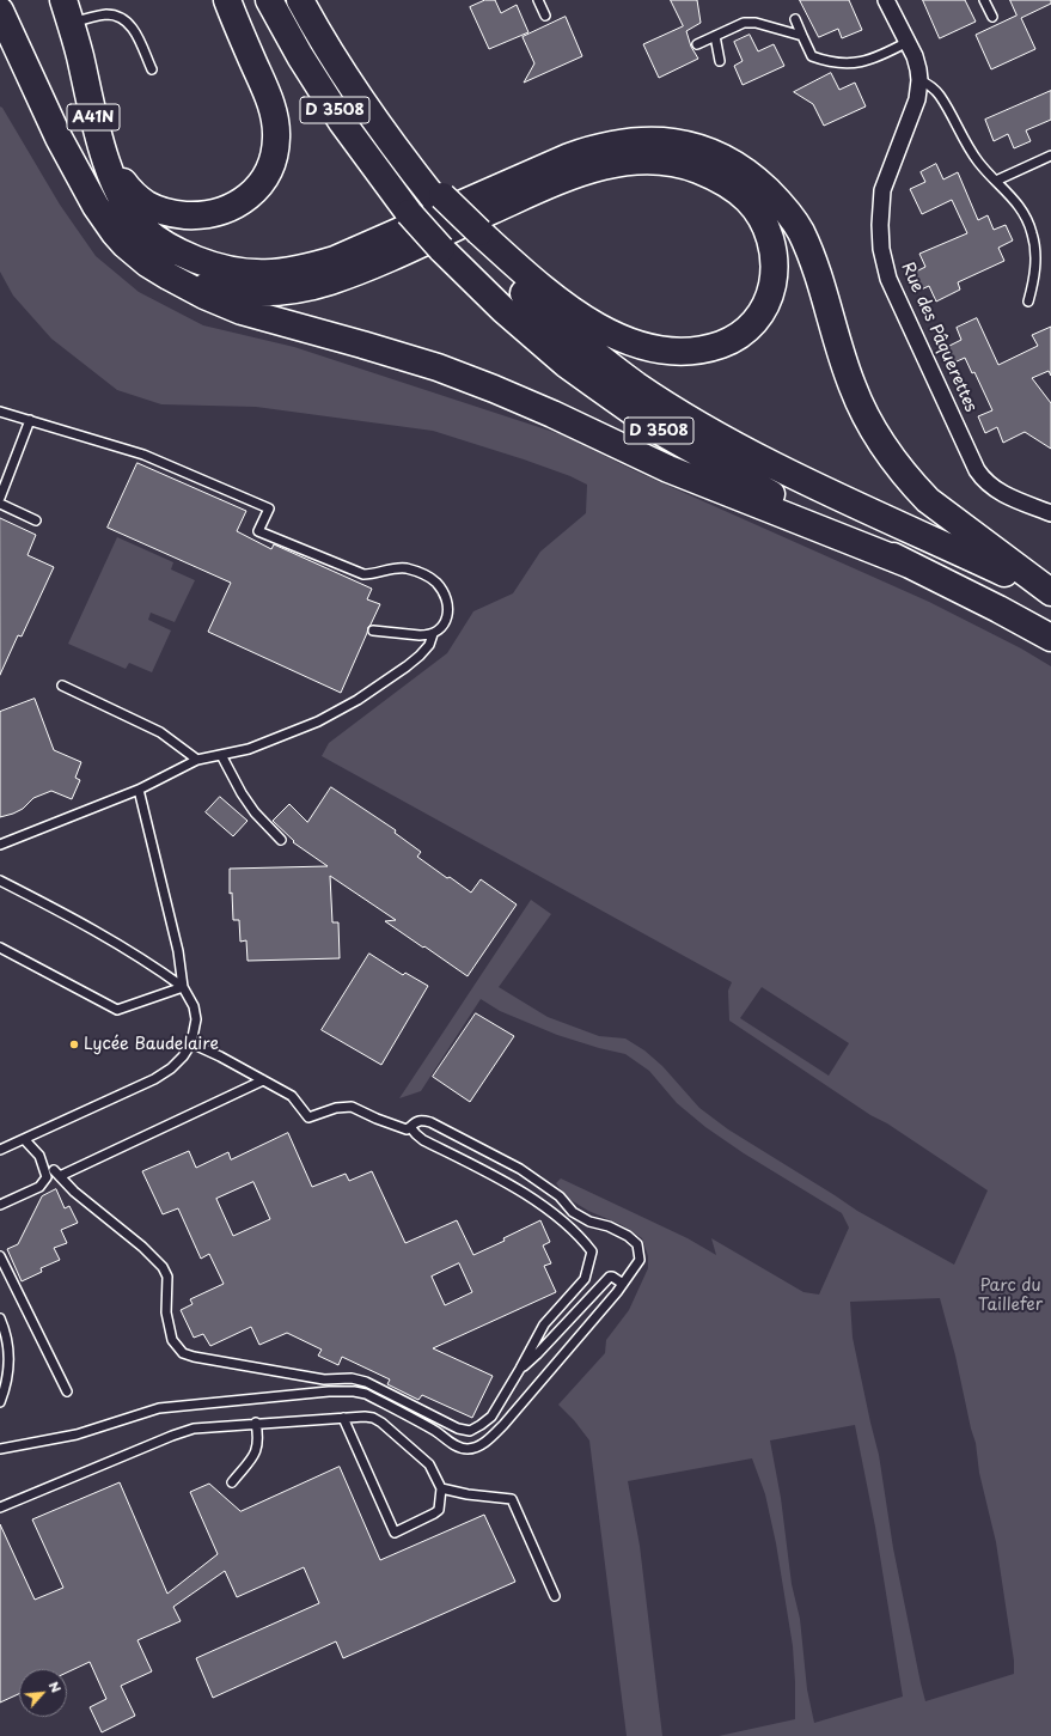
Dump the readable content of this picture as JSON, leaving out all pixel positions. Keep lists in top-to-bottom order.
{
  "streets": {
    "highway": ["D 3508", "A41N"],
    "street": ["Rue des Pâquerettes"]
  },
  "parks": ["Parc du Taillefer"],
  "places": ["Lycée Baudelaire"],
  "north": "top right"
}
